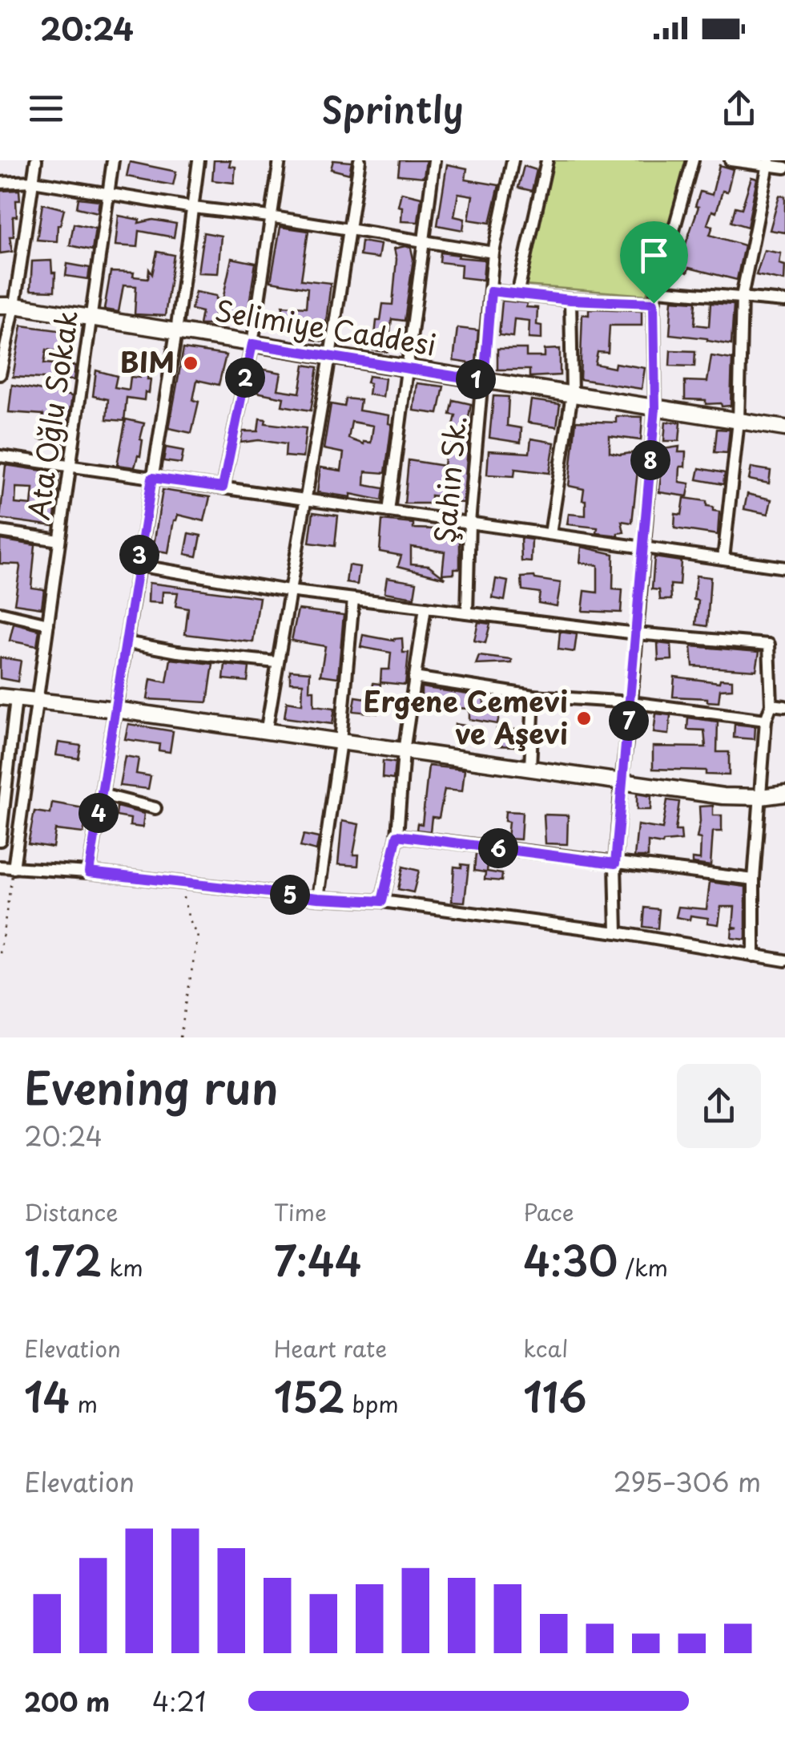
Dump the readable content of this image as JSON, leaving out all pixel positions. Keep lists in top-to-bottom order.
{
  "streets": {
    "street": ["Selimiye Caddesi", "Ata Oğlu Sokak", "Şahin Sk."]
  },
  "crossings": [
    ["Selimiye Caddesi", "Ata Oğlu Sokak"],
    ["Selimiye Caddesi", "Şahin Sk."]
  ],
  "places": ["BIM", "Ergene Cemevi ve Aşevi"],
  "page": {
    "status": "20:24",
    "header": "Sprintly",
    "pins": [
      "2",
      "1",
      "8",
      "3",
      "7",
      "4",
      "6",
      "5"
    ],
    "heading": ["Evening run", "20:24"],
    "stats": [
      ["Distance", "1.72 km"],
      ["Time", "7:44"],
      ["Pace", "4:30 /km"],
      ["Elevation", "14 m"],
      ["Heart rate", "152 bpm"],
      ["kcal", "116"]
    ],
    "chart": ["Elevation", "295–306 m"],
    "list": [
      {
        "name": "200 m",
        "note": "4:21"
      }
    ]
  }
}
